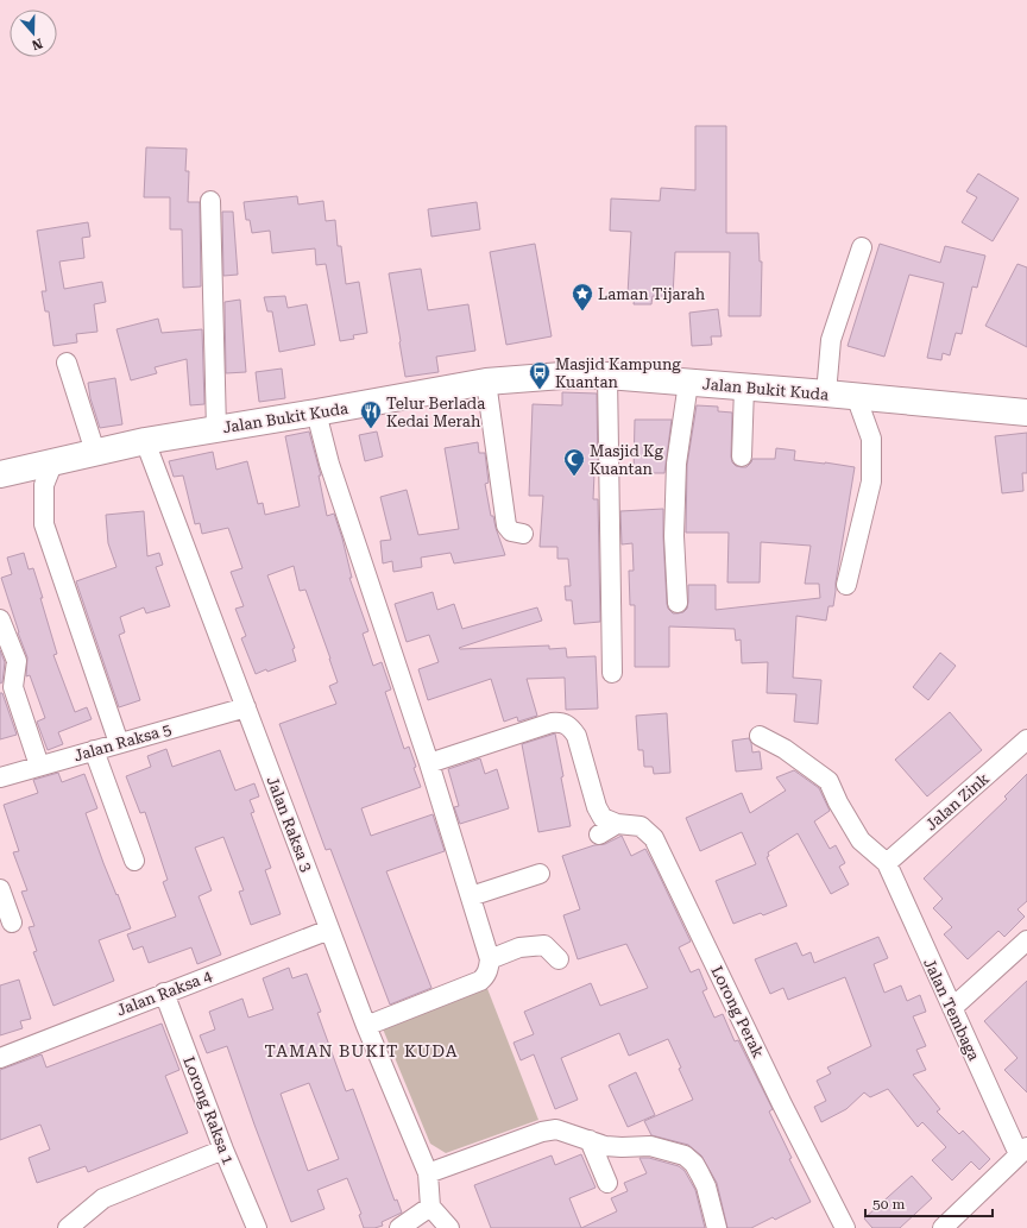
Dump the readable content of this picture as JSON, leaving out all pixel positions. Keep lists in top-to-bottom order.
{
  "streets": {
    "street": [
      "Jalan Bukit Kuda",
      "Jalan Raksa 5",
      "Jalan Zink",
      "Jalan Raksa 3",
      "Jalan Raksa 4",
      "Jalan Tembaga",
      "Lorong Perak",
      "Lorong Raksa 1"
    ]
  },
  "crossings": [
    ["Jalan Bukit Kuda", "Jalan Raksa 3"],
    ["Jalan Raksa 5", "Jalan Raksa 3"],
    ["Jalan Zink", "Jalan Tembaga"],
    ["Jalan Raksa 3", "Jalan Raksa 4"],
    ["Jalan Raksa 4", "Lorong Raksa 1"]
  ],
  "districts": ["TAMAN BUKIT KUDA"],
  "places": {
    "place": ["Laman Tijarah"],
    "bus stop": ["Masjid Kampung Kuantan"],
    "restaurant": ["Telur Berlada Kedai Merah"],
    "mosque": ["Masjid Kg Kuantan"]
  },
  "scale_bar": "50 m",
  "north": "bottom"
}
